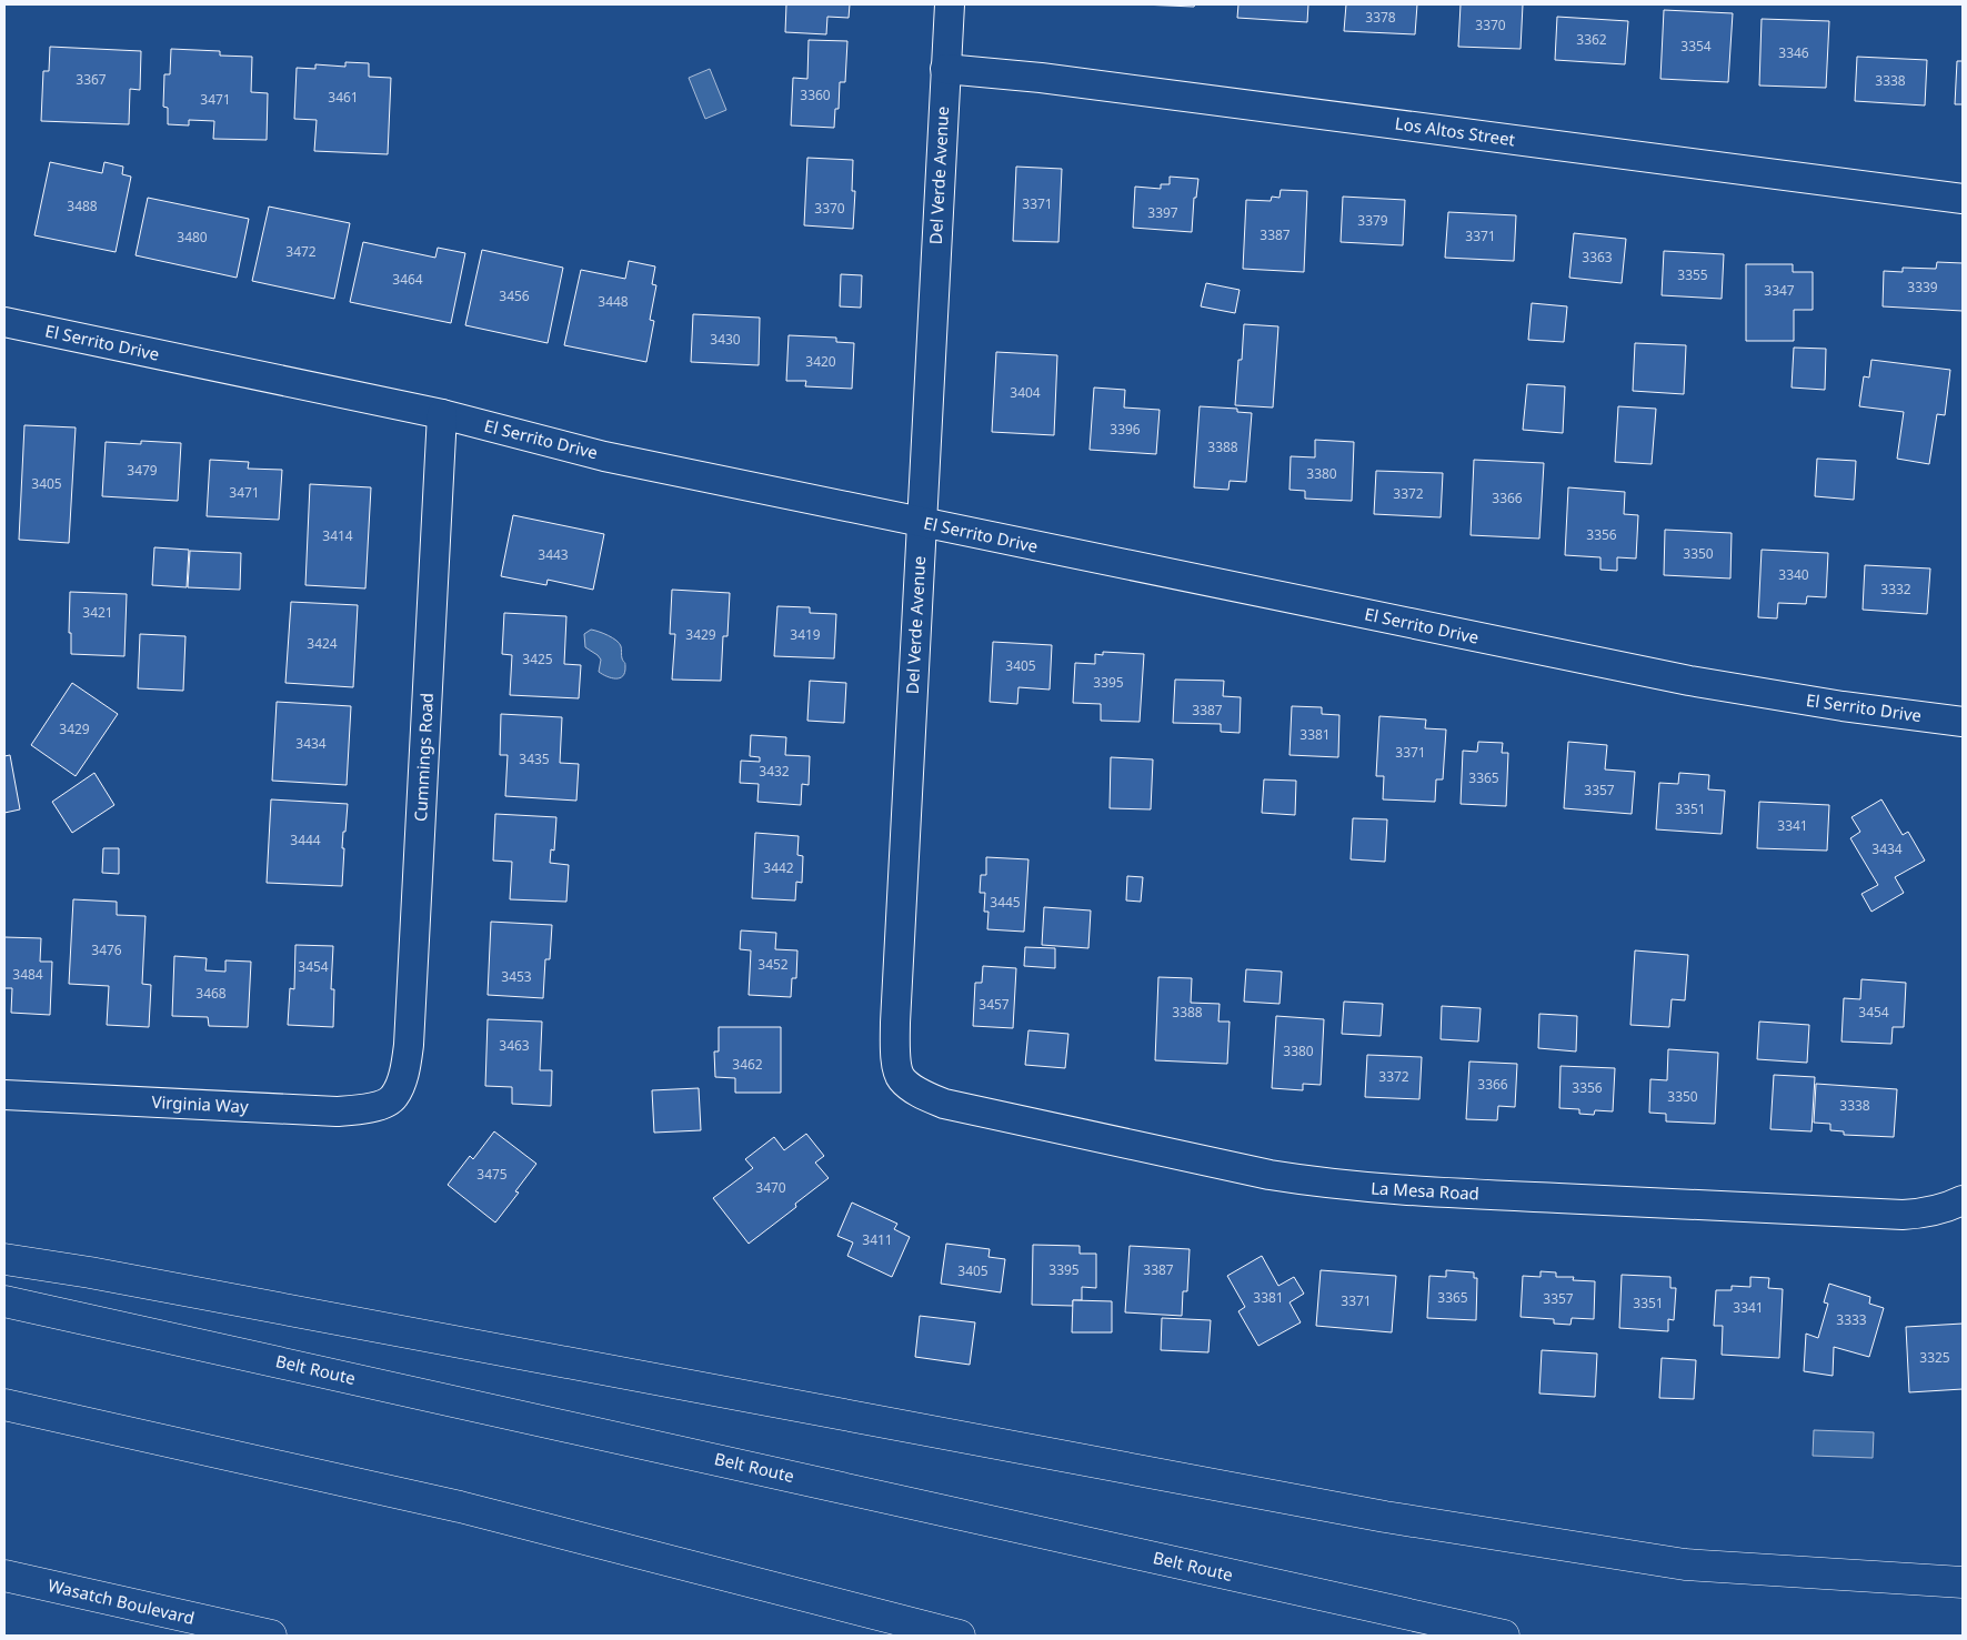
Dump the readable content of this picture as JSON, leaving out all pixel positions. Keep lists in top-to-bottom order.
{
  "streets": {
    "main road": ["Belt Route", "Wasatch Boulevard"],
    "street": [
      "Los Altos Street",
      "Del Verde Avenue",
      "El Serrito Drive",
      "Cummings Road",
      "Virginia Way",
      "La Mesa Road"
    ]
  },
  "crossings": [
    ["Los Altos Street", "Del Verde Avenue"],
    ["Del Verde Avenue", "El Serrito Drive"],
    ["Del Verde Avenue", "La Mesa Road"],
    ["El Serrito Drive", "Cummings Road"],
    ["Cummings Road", "Virginia Way"]
  ],
  "house_numbers": [
    "3378",
    "3370",
    "3362",
    "3354",
    "3346",
    "3367",
    "3338",
    "3360",
    "3461",
    "3471",
    "3371",
    "3488",
    "3370",
    "3397",
    "3379",
    "3387",
    "3371",
    "3480",
    "3472",
    "3363",
    "3355",
    "3464",
    "3339",
    "3347",
    "3456",
    "3448",
    "3430",
    "3420",
    "3404",
    "3396",
    "3388",
    "3479",
    "3380",
    "3405",
    "3471",
    "3372",
    "3366",
    "3356",
    "3414",
    "3350",
    "3443",
    "3340",
    "3332",
    "3421",
    "3429",
    "3419",
    "3424",
    "3425",
    "3405",
    "3395",
    "3387",
    "3429",
    "3381",
    "3434",
    "3371",
    "3435",
    "3432",
    "3365",
    "3357",
    "3351",
    "3341",
    "3444",
    "3434",
    "3442",
    "3445",
    "3476",
    "3452",
    "3454",
    "3484",
    "3453",
    "3468",
    "3457",
    "3388",
    "3454",
    "3463",
    "3380",
    "3462",
    "3372",
    "3366",
    "3356",
    "3350",
    "3338",
    "3475",
    "3470",
    "3411",
    "3395",
    "3387",
    "3405",
    "3381",
    "3365",
    "3357",
    "3371",
    "3351",
    "3341",
    "3333",
    "3325"
  ]
}
